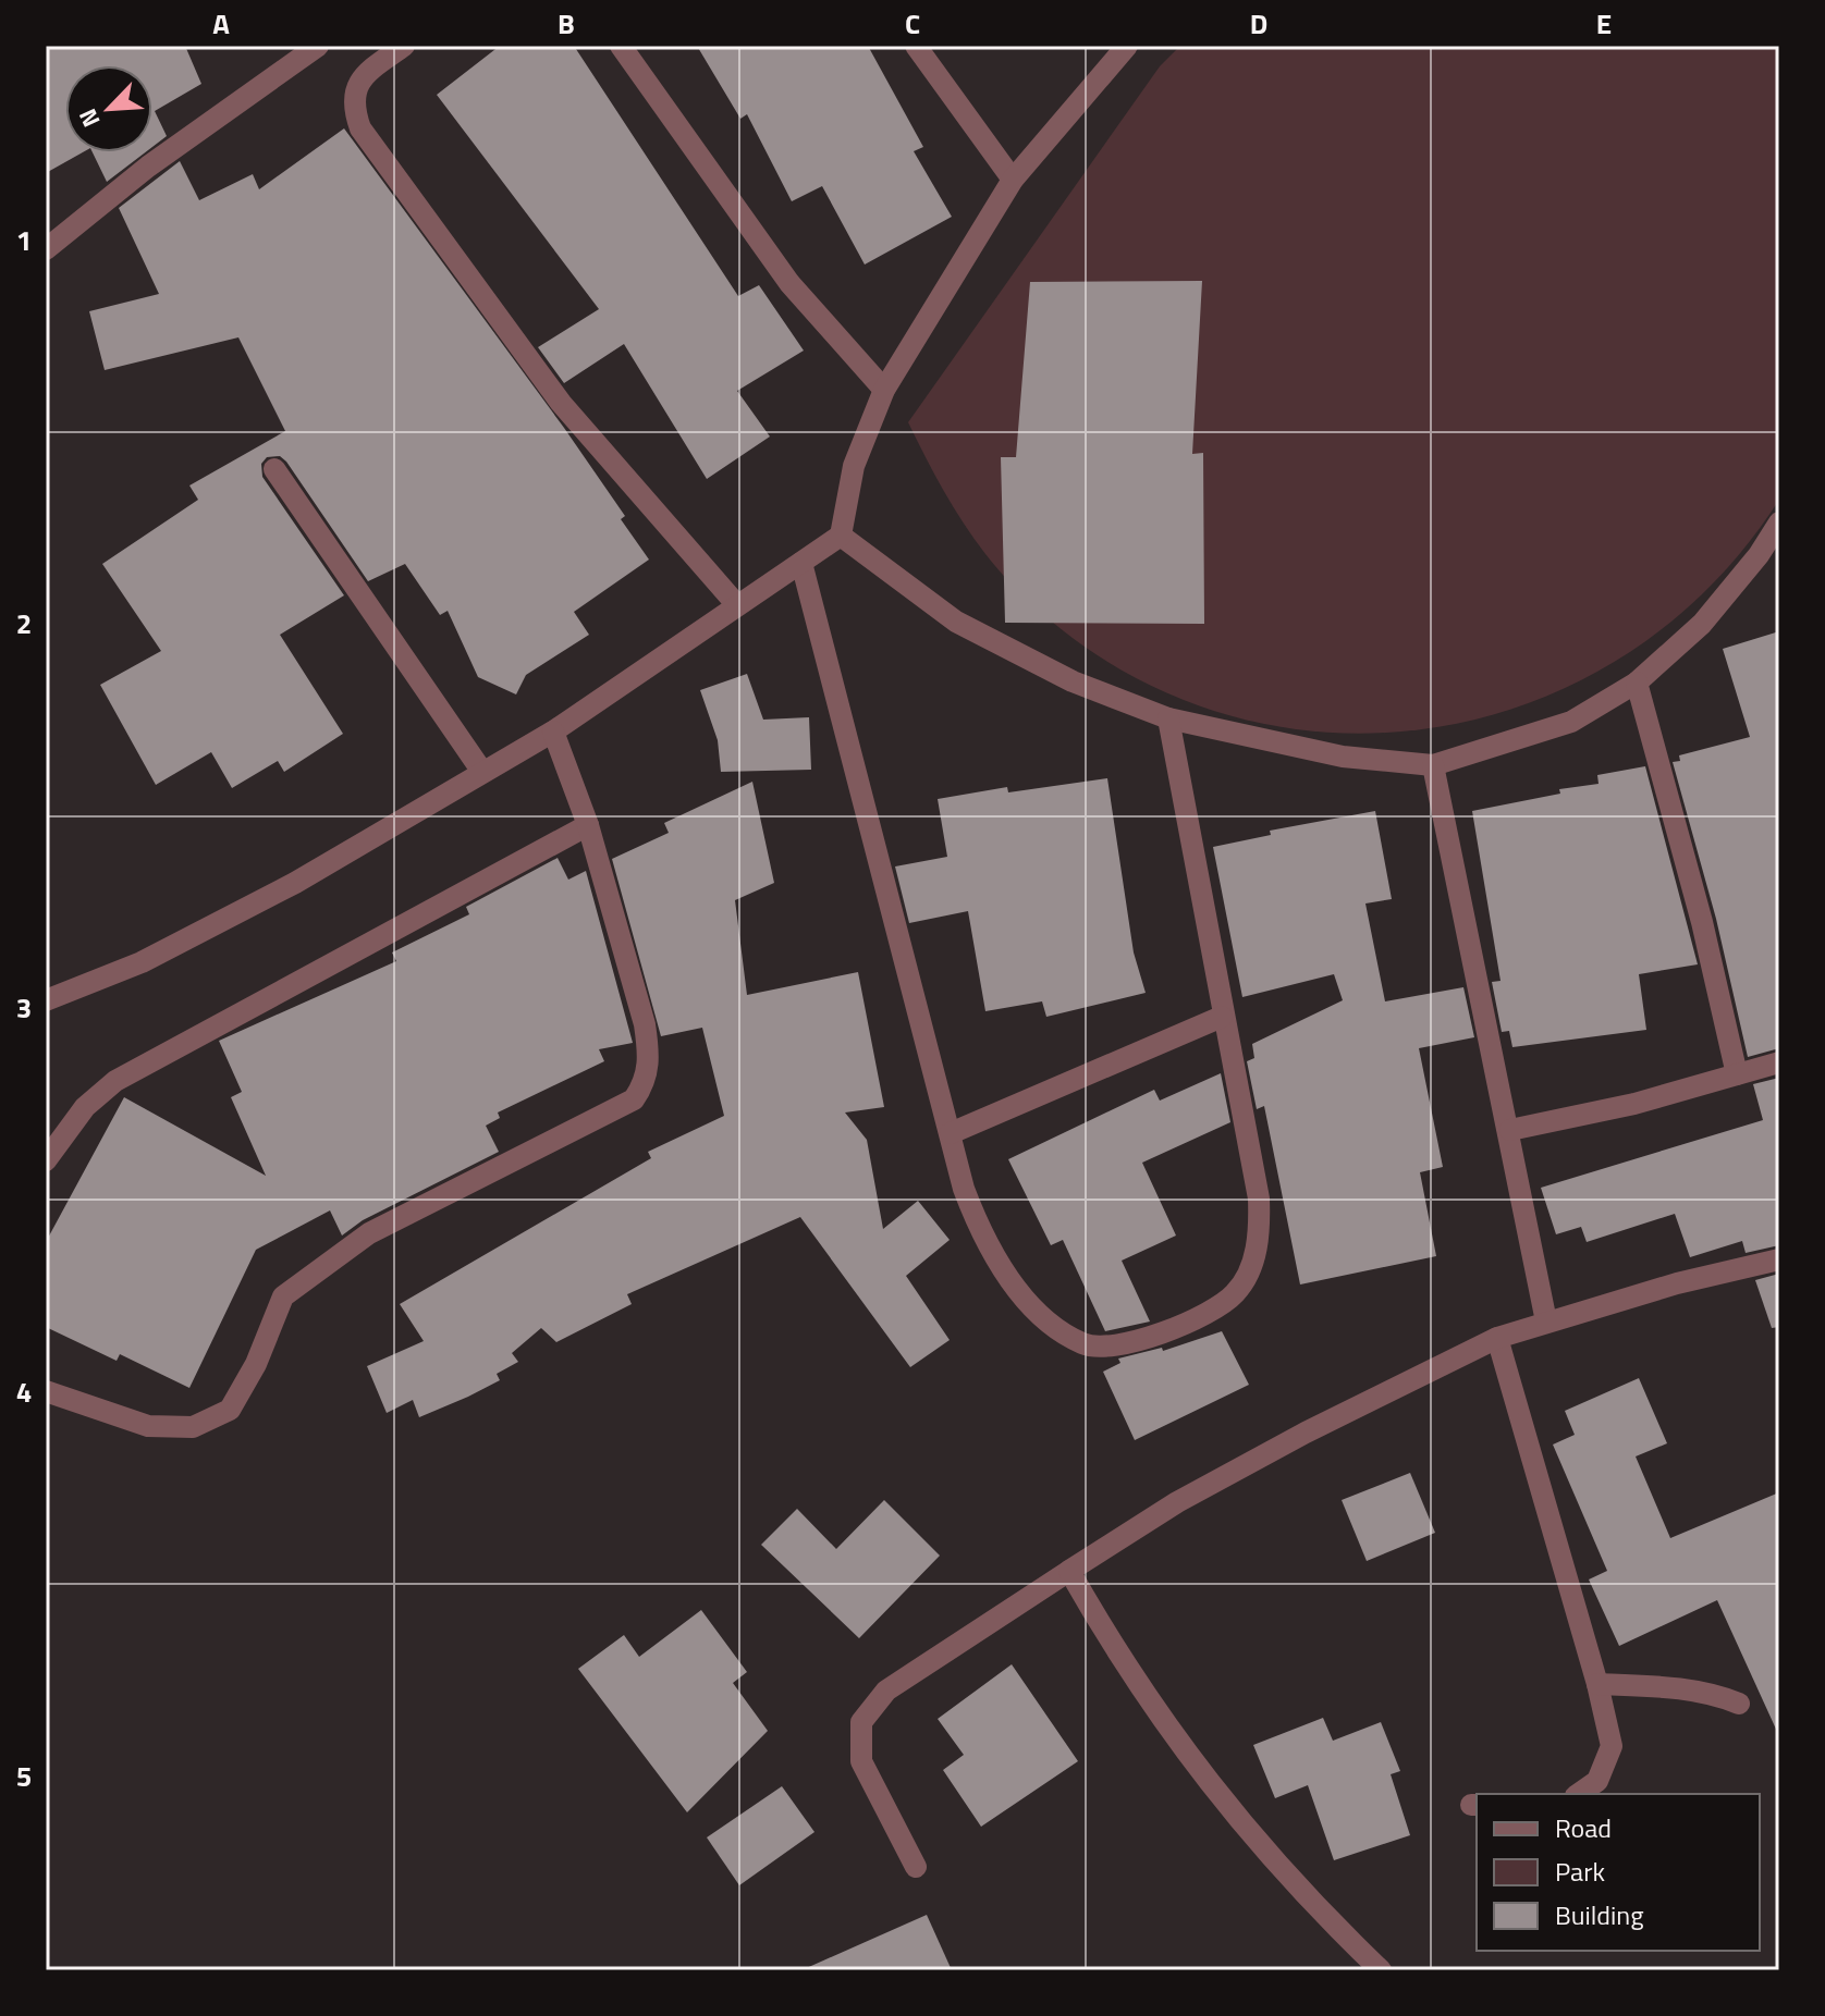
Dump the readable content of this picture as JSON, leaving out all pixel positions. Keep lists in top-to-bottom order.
{
  "legend": ["Road", "Park", "Building"],
  "north": "bottom left",
  "grid": {
    "columns": [
      "A",
      "B",
      "C",
      "D",
      "E"
    ],
    "rows": [
      "1",
      "2",
      "3",
      "4",
      "5"
    ]
  }
}
